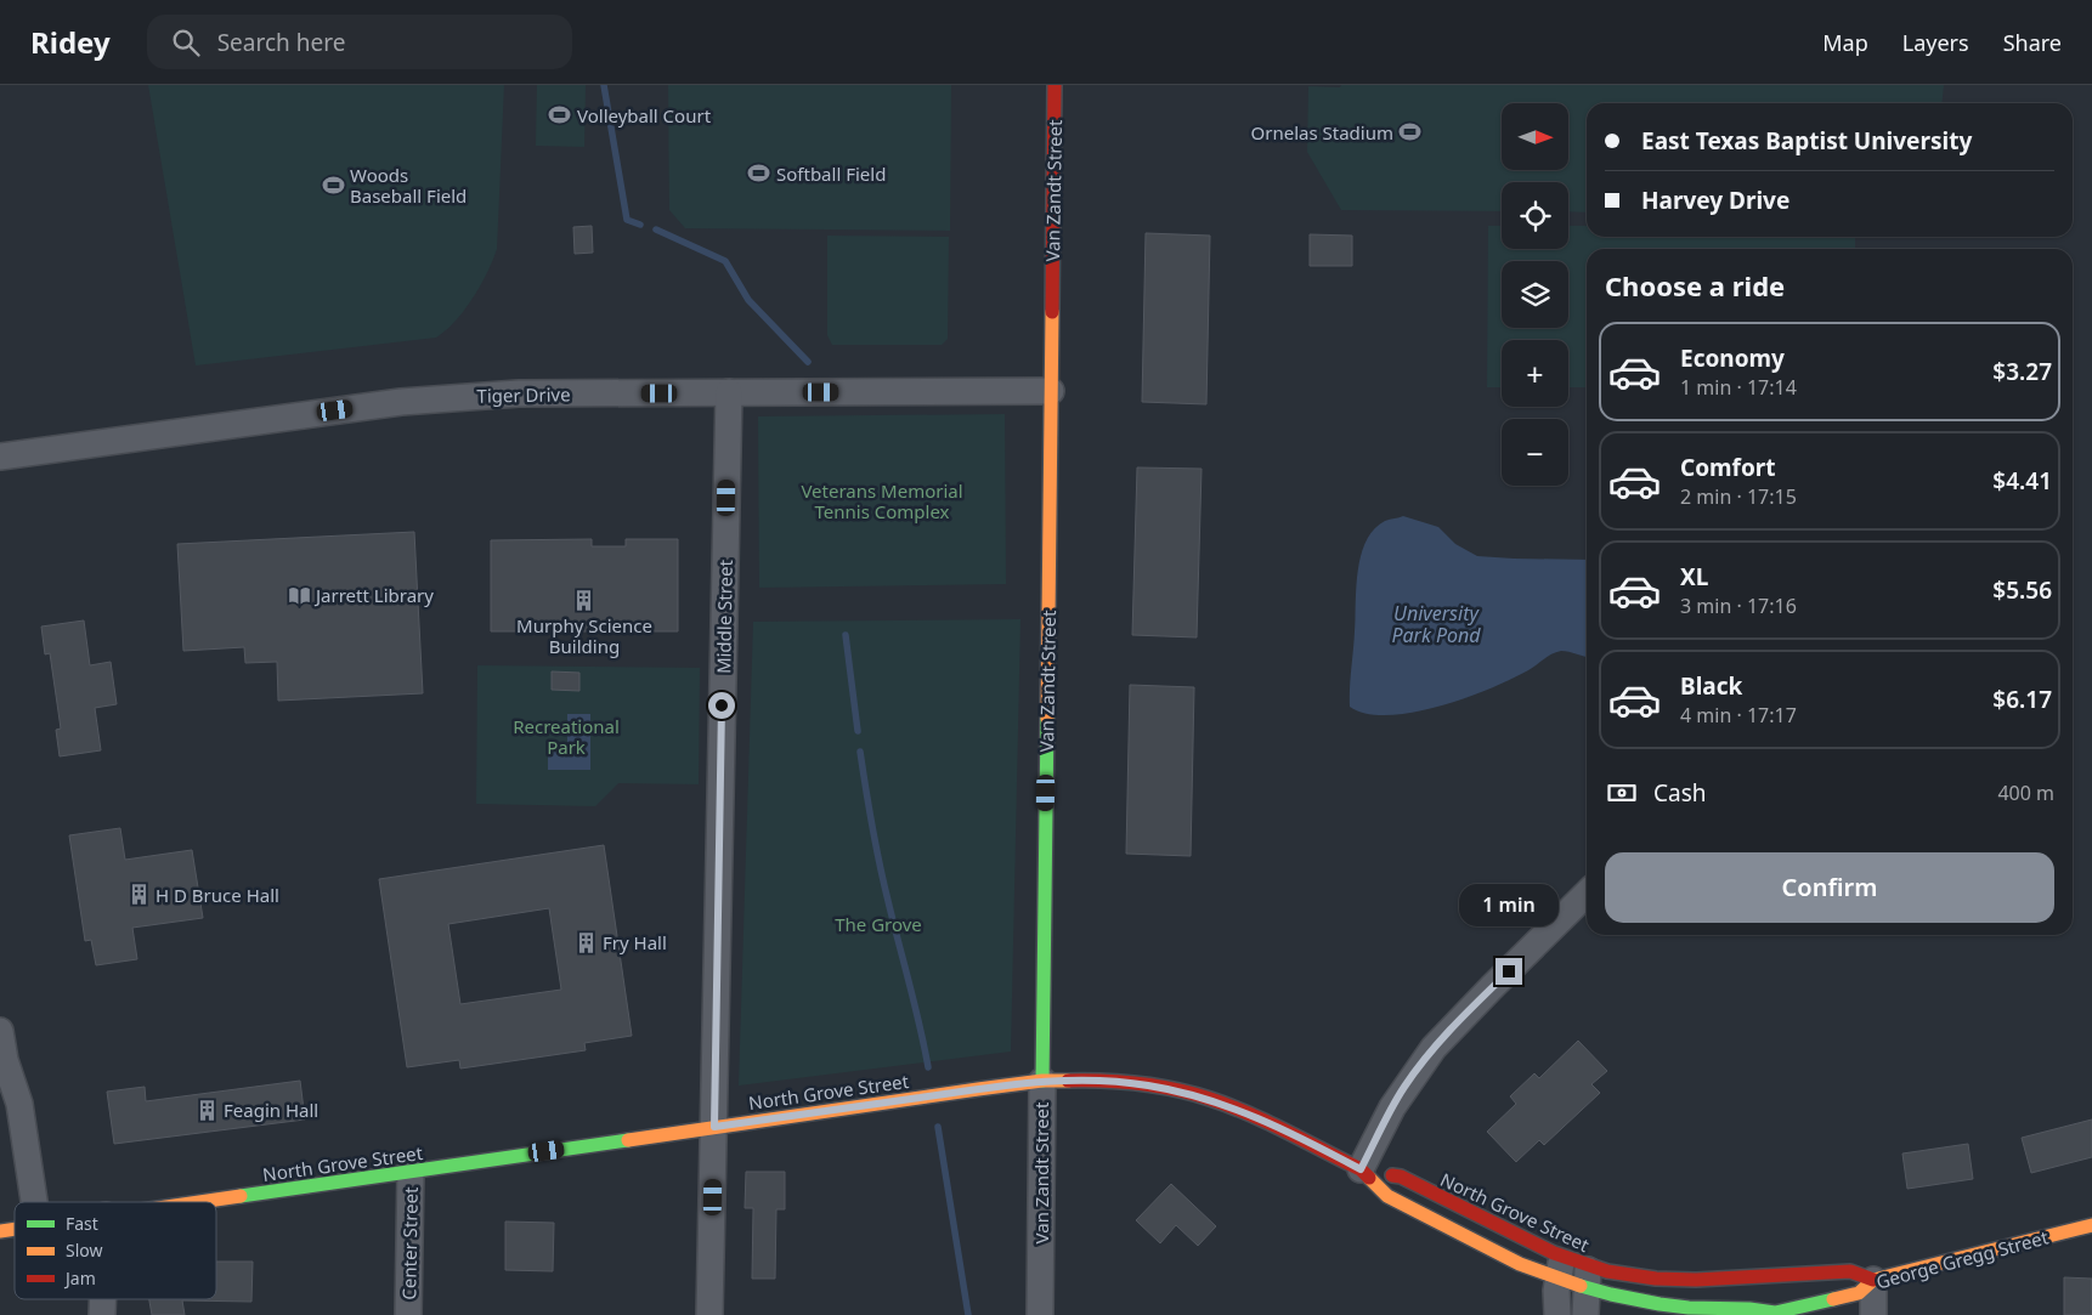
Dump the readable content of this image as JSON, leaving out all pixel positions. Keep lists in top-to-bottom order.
{
  "streets": {
    "main road": ["Van Zandt Street", "North Grove Street", "George Gregg Street"],
    "street": ["Tiger Drive", "Middle Street", "Center Street"]
  },
  "crossings": [
    ["Van Zandt Street", "Tiger Drive"],
    ["Van Zandt Street", "North Grove Street"],
    ["Tiger Drive", "Middle Street"],
    ["Middle Street", "North Grove Street"],
    ["North Grove Street", "Center Street"],
    ["North Grove Street", "George Gregg Street"]
  ],
  "water": ["University Park Pond"],
  "parks": ["Veterans Memorial Tennis Complex", "Recreational Park", "The Grove"],
  "places": {
    "sports": [
      "Volleyball Court",
      "Ornelas Stadium",
      "Softball Field",
      "Woods Baseball Field"
    ],
    "library": ["Jarrett Library"],
    "building": [
      "Murphy Science Building",
      "H D Bruce Hall",
      "Fry Hall",
      "Feagin Hall"
    ]
  },
  "legend": ["Fast", "Slow", "Jam"],
  "north": "right",
  "page": {
    "header": "Ridey",
    "search": "Search here",
    "nav": ["Map", "Layers", "Share"],
    "map_buttons": ["+", "−"],
    "banner": ["East Texas Baptist University", "Harvey Drive"],
    "heading": "Choose a ride",
    "list": [
      {
        "name": "Economy",
        "note": "1 min · 17:14",
        "value": "$3.27"
      },
      {
        "name": "Comfort",
        "note": "2 min · 17:15",
        "value": "$4.41"
      },
      {
        "name": "XL",
        "note": "3 min · 17:16",
        "value": "$5.56"
      },
      {
        "name": "Black",
        "note": "4 min · 17:17",
        "value": "$6.17"
      }
    ],
    "pay": ["Cash", "400 m"],
    "buttons": "Confirm",
    "bubble": "1 min"
  }
}
